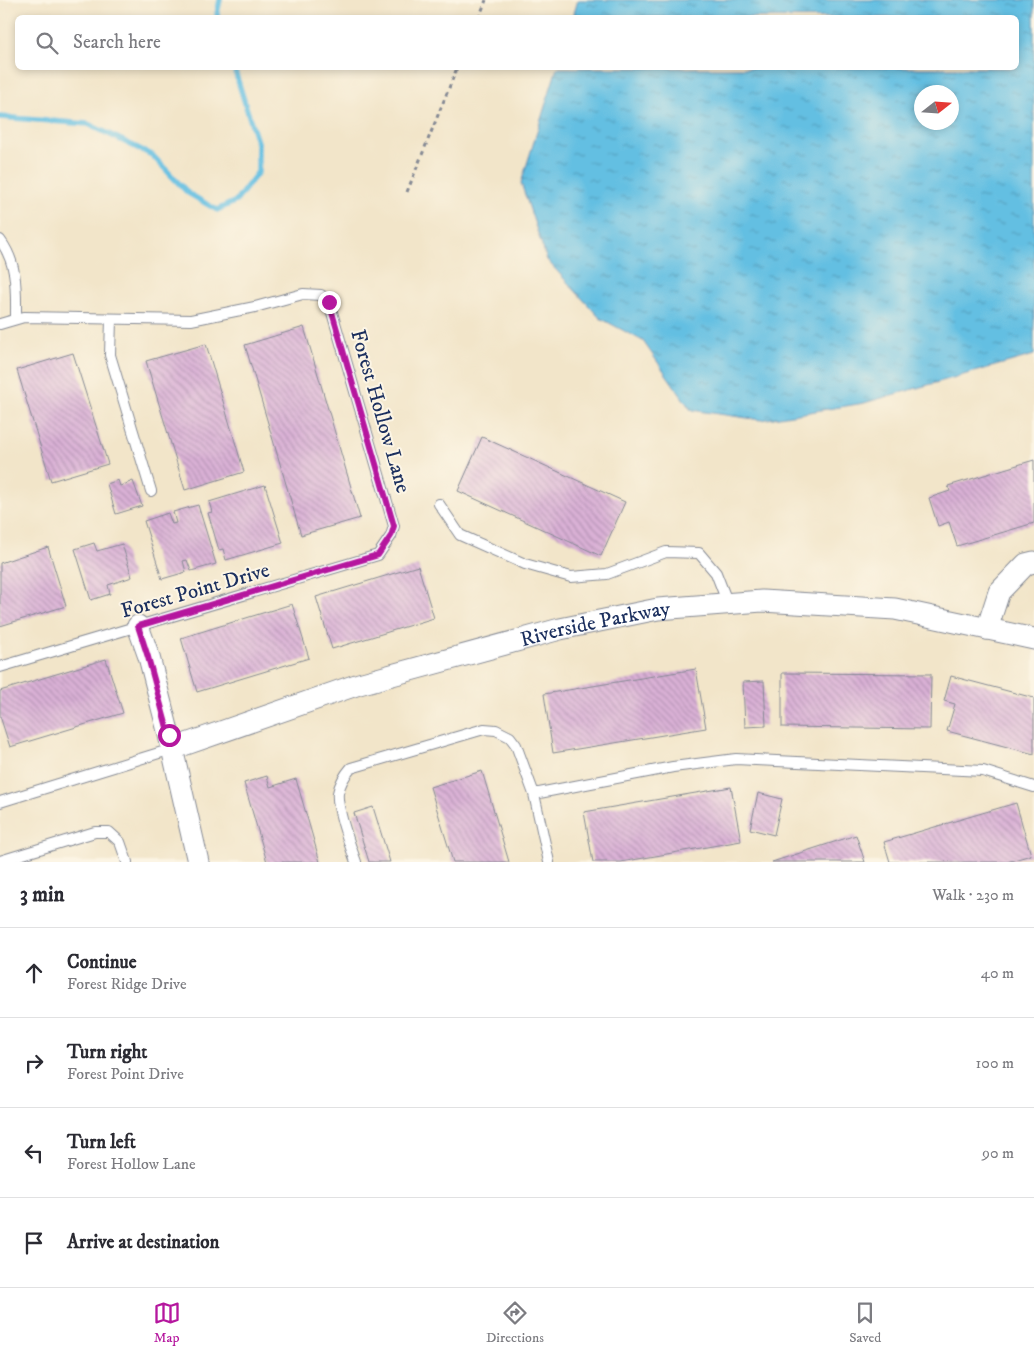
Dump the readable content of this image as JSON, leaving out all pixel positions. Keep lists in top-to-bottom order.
{
  "streets": {
    "street": ["Riverside Parkway"],
    "lane": ["Forest Hollow Lane", "Forest Point Drive"]
  },
  "crossings": [
    ["Forest Hollow Lane", "Forest Point Drive"]
  ],
  "north": "right",
  "page": {
    "search": "Search here",
    "heading": ["3 min", "Walk · 230 m"],
    "list": [
      ["Continue", "Forest Ridge Drive", "40 m"],
      ["Turn right", "Forest Point Drive", "100 m"],
      ["Turn left", "Forest Hollow Lane", "90 m"],
      "Arrive at destination"
    ],
    "nav": ["Map", "Directions", "Saved"]
  }
}
